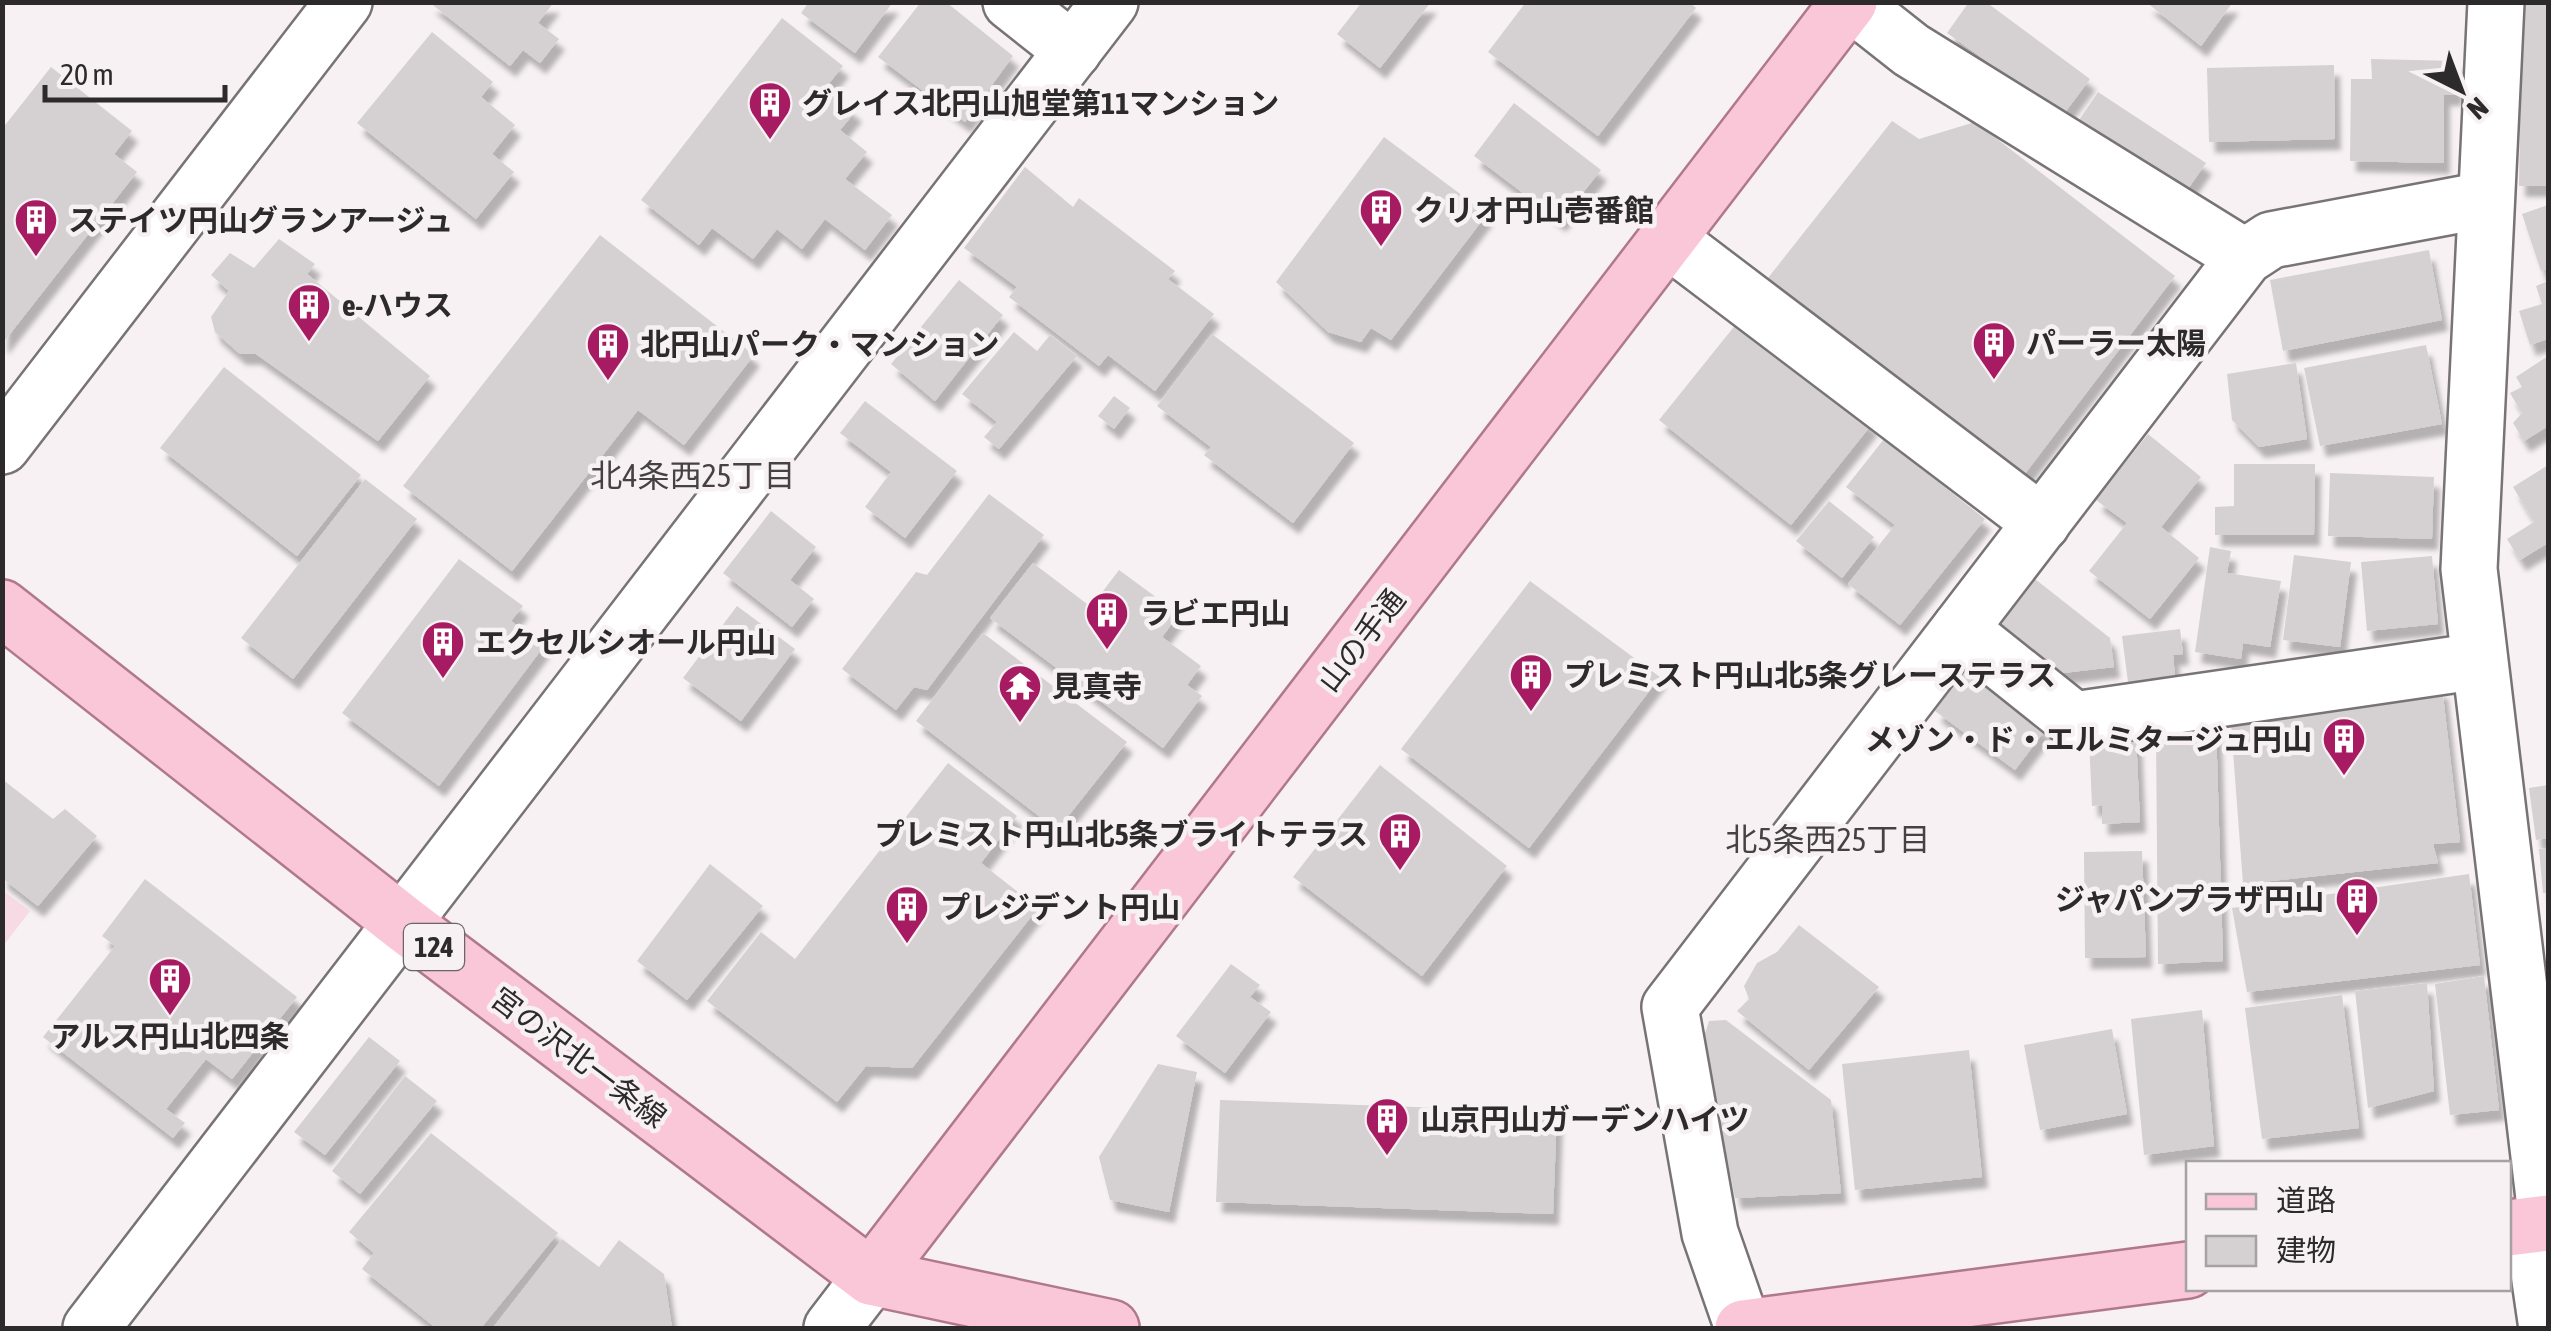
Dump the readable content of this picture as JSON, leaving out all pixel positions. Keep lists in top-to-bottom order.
{
  "streets": {
    "main road": ["山の手通", "124", "宮の沢北一条線"]
  },
  "crossings": [
    ["山の手通", "宮の沢北一条線"]
  ],
  "districts": ["北4条西25丁目", "北5条西25丁目"],
  "places": {
    "building": [
      "グレイス北円山旭堂第11マンション",
      "クリオ円山壱番館",
      "ステイツ円山グランアージュ",
      "e-ハウス",
      "パーラー太陽",
      "北円山パーク・マンション",
      "ラビエ円山",
      "エクセルシオール円山",
      "プレミスト円山北5条グレーステラス",
      "メゾン・ド・エルミタージュ円山",
      "プレミスト円山北5条ブライトテラス",
      "ジャパンプラザ円山",
      "プレジデント円山",
      "アルス円山北四条",
      "山京円山ガーデンハイツ"
    ],
    "temple": ["見真寺"]
  },
  "legend": ["道路", "建物"],
  "scale_bar": "20 m",
  "north": "bottom right"
}
